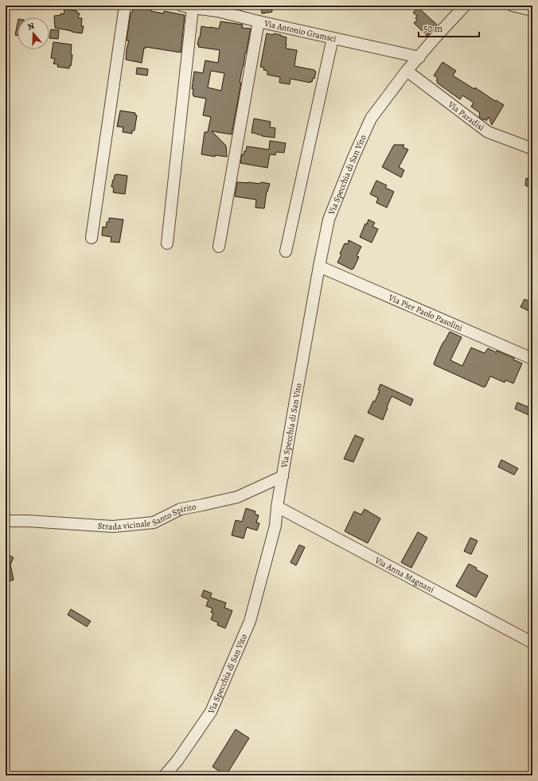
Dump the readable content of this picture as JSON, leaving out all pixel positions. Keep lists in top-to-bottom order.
{
  "streets": {
    "street": [
      "Via Antonio Gramsci",
      "Via Paradisi",
      "Via Specchia di San Vito",
      "Via Pier Paolo Pasolini",
      "Strada vicinale Santo Spirito",
      "Via Anna Magnani"
    ]
  },
  "crossings": [
    ["Via Antonio Gramsci", "Via Specchia di San Vito"],
    ["Via Paradisi", "Via Specchia di San Vito"],
    ["Via Specchia di San Vito", "Via Pier Paolo Pasolini"],
    ["Via Specchia di San Vito", "Strada vicinale Santo Spirito"],
    ["Via Specchia di San Vito", "Via Anna Magnani"]
  ],
  "scale_bar": "50 m",
  "north": "top"
}
